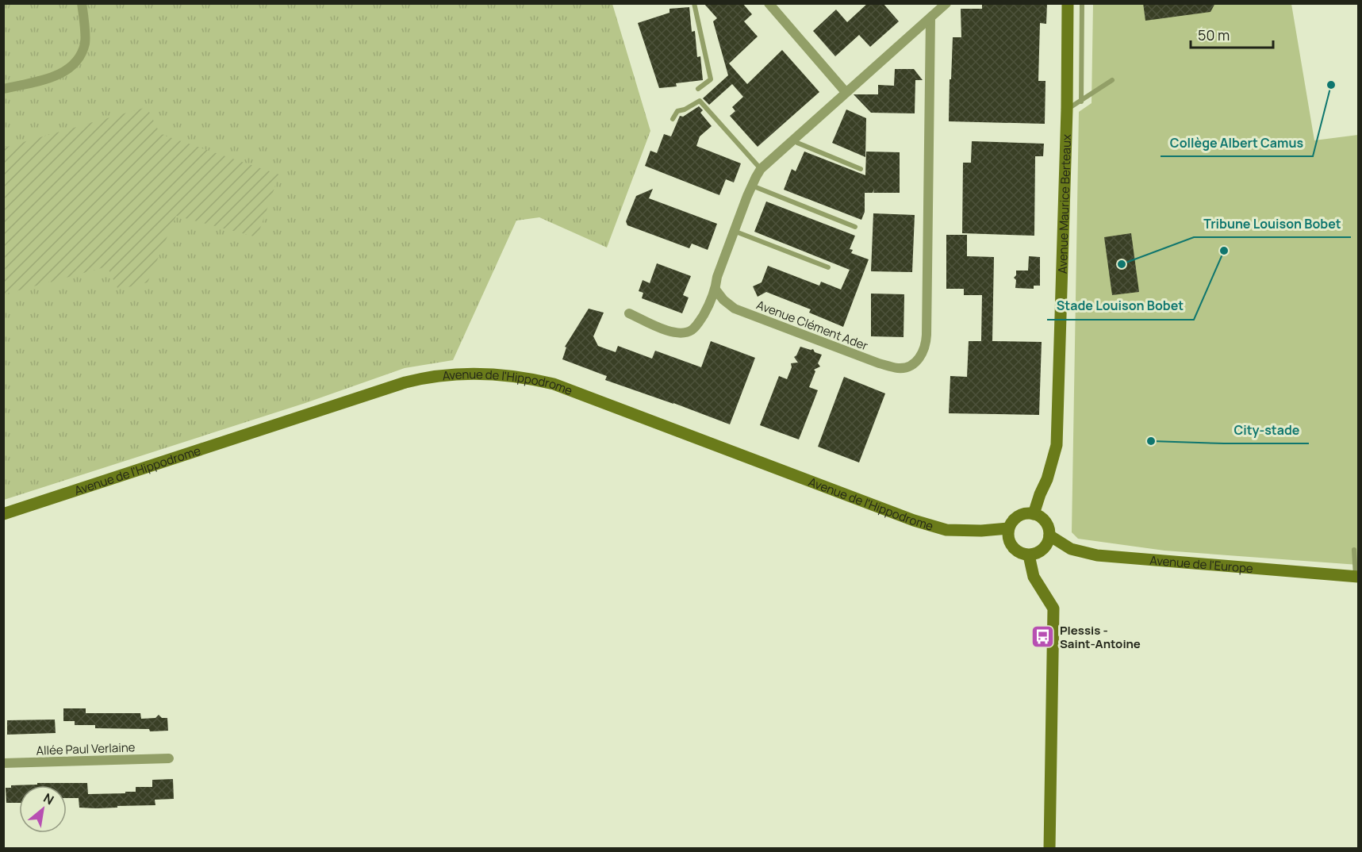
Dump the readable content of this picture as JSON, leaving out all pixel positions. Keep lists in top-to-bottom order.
{
  "streets": {
    "main road": ["Avenue Maurice Berteaux", "Avenue de l'Hippodrome", "Avenue de l'Europe"],
    "street": ["Avenue Clément Ader", "Allée Paul Verlaine"]
  },
  "crossings": [
    ["Avenue Maurice Berteaux", "Avenue de l'Hippodrome"],
    ["Avenue Maurice Berteaux", "Avenue de l'Europe"],
    ["Avenue de l'Hippodrome", "Avenue de l'Europe"]
  ],
  "places": {
    "other": [
      "Collège Albert Camus",
      "Stade Louison Bobet",
      "Tribune Louison Bobet",
      "City-stade"
    ],
    "bus stop": ["Plessis - Saint-Antoine"]
  },
  "scale_bar": "50 m",
  "north": "top right"
}
